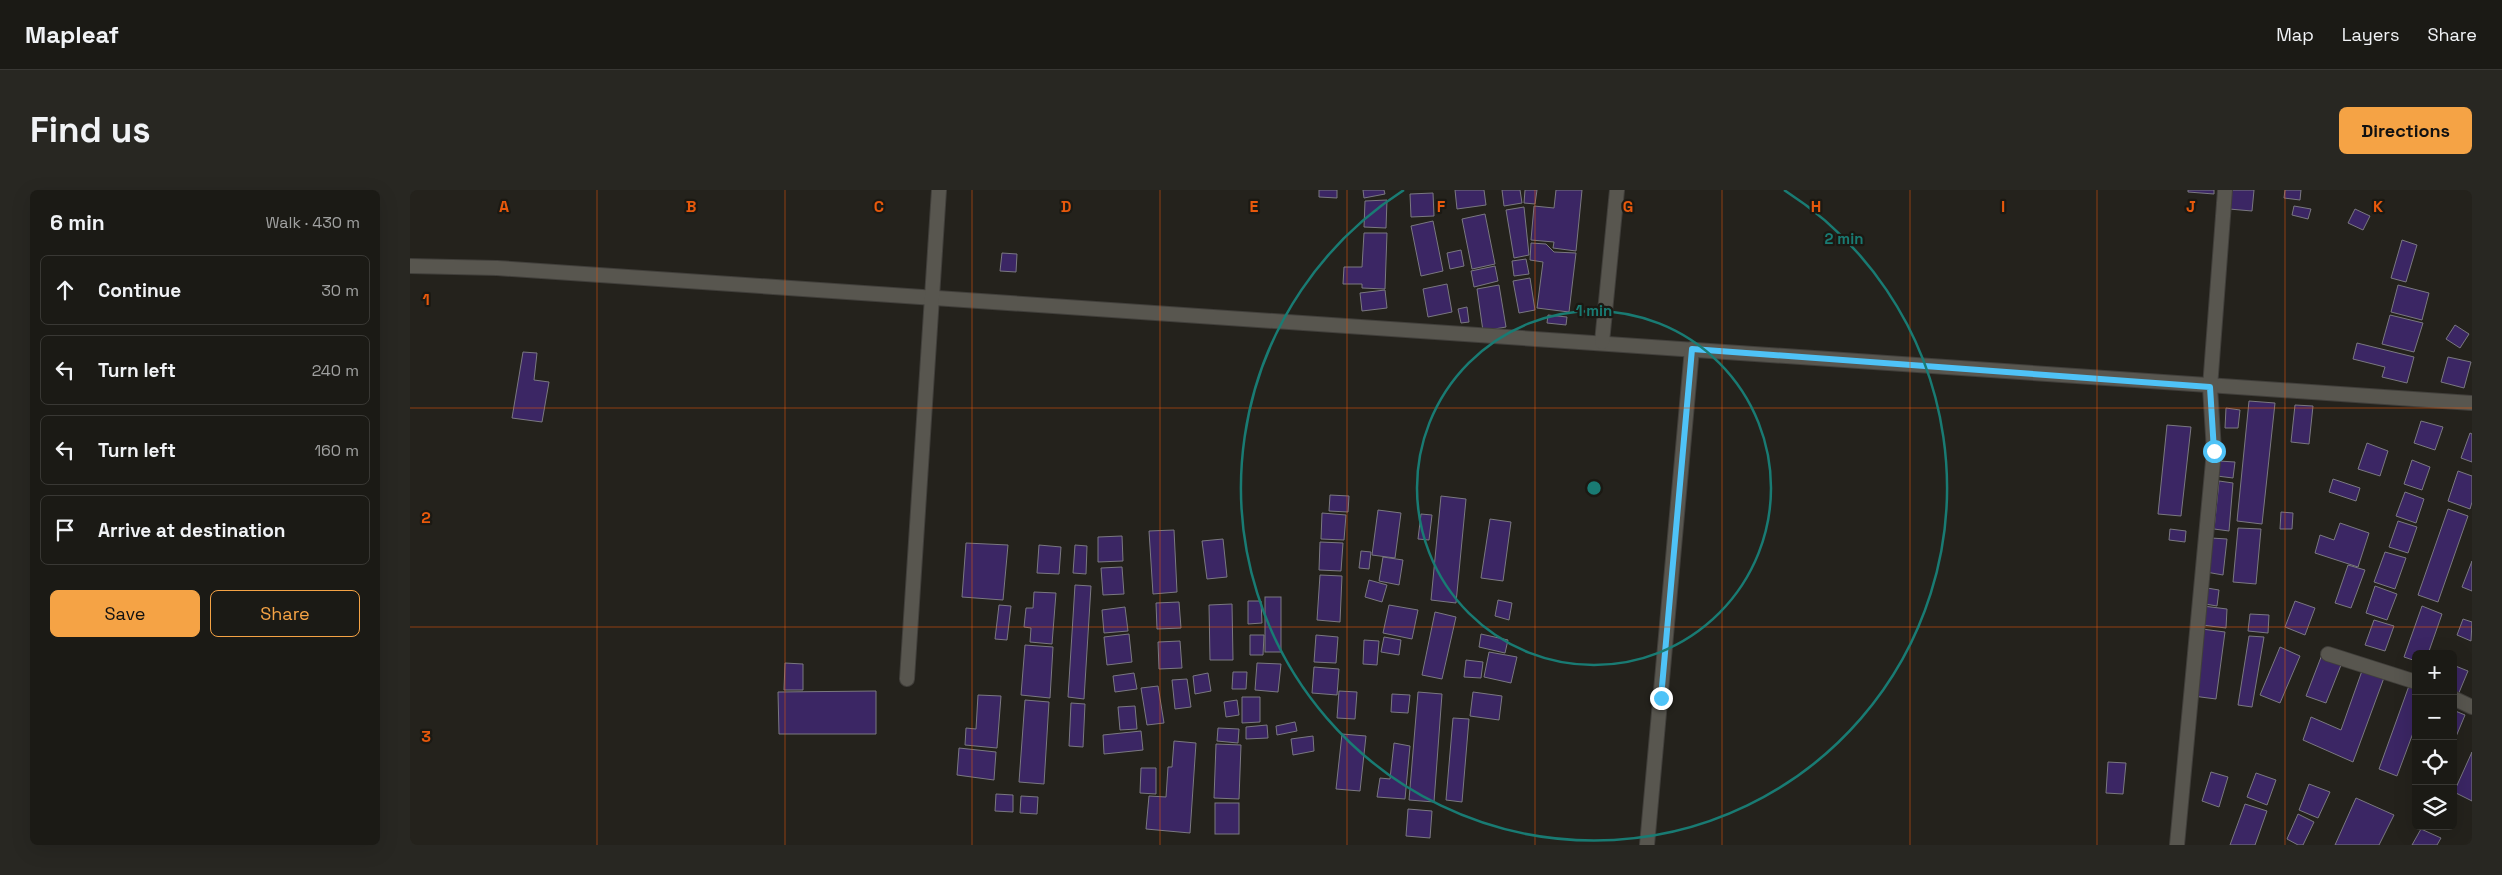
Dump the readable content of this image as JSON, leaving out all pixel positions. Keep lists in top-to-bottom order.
{
  "page": {
    "header": "Mapleaf",
    "nav": ["Map", "Layers", "Share"],
    "buttons": [
      "Directions",
      ["Save", "Share"]
    ],
    "title": "Find us",
    "heading": ["6 min", "Walk · 430 m"],
    "list": [
      ["Continue", "30 m"],
      ["Turn left", "240 m"],
      ["Turn left", "160 m"],
      "Arrive at destination"
    ],
    "map_buttons": ["+", "−"]
  },
  "grid": {
    "columns": [
      "A",
      "B",
      "C",
      "D",
      "E",
      "F",
      "G",
      "H",
      "I",
      "J",
      "K"
    ],
    "rows": ["1", "2", "3"]
  },
  "rings": ["2 min", "1 min"]
}
